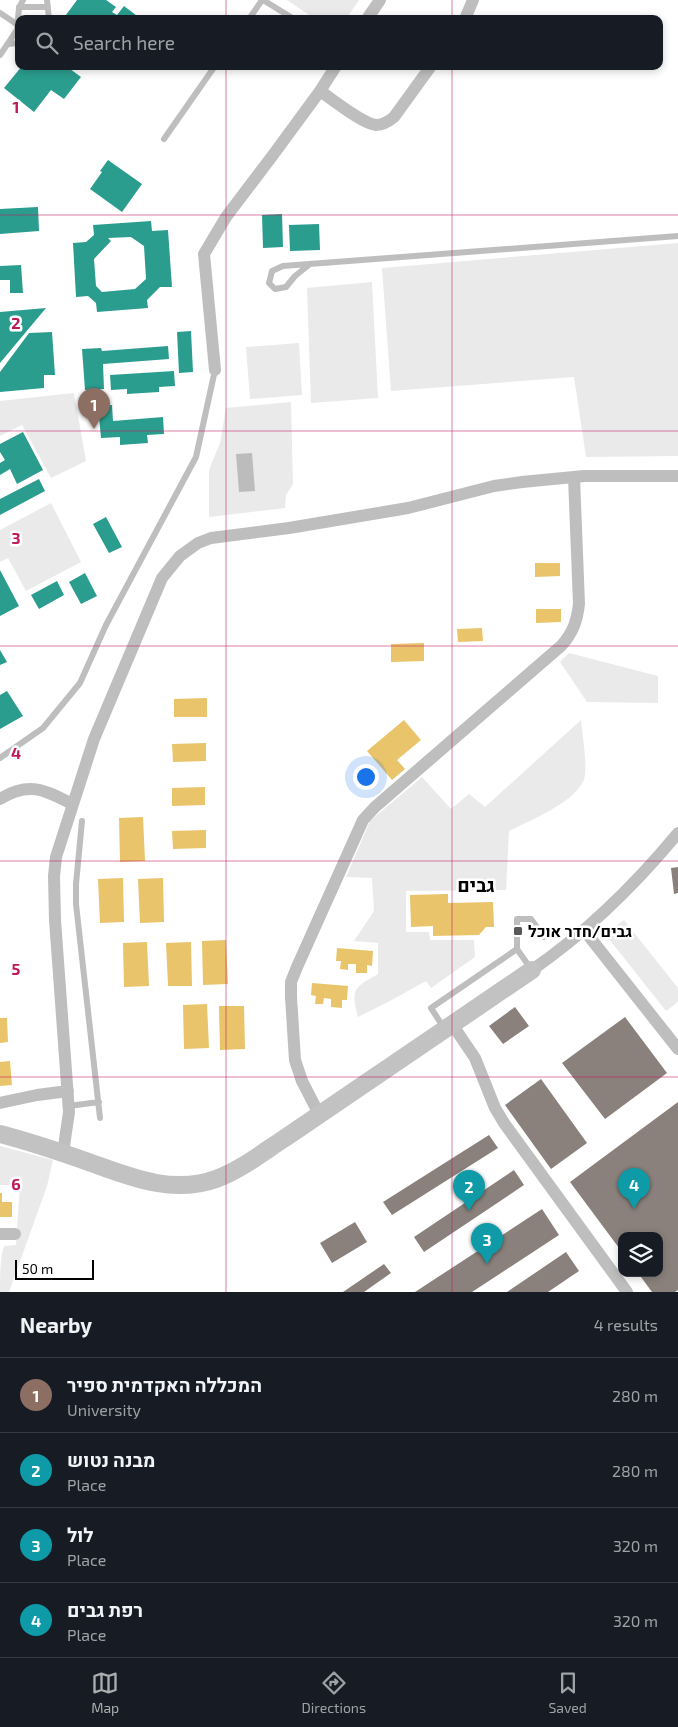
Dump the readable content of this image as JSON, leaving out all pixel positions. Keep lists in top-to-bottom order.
{
  "districts": ["גבים"],
  "places": {
    "transit": ["גבים/חדר אוכל"]
  },
  "scale_bar": "50 m",
  "page": {
    "search": "Search here",
    "pins": [
      "1",
      "4",
      "2",
      "3"
    ],
    "scale": "50 m",
    "heading": ["Nearby", "4 results"],
    "list": [
      {
        "mark": "1",
        "name": "המכללה האקדמית ספיר",
        "note": "University",
        "value": "280 m"
      },
      {
        "mark": "2",
        "name": "מבנה נטוש",
        "note": "Place",
        "value": "280 m"
      },
      {
        "mark": "3",
        "name": "לול",
        "note": "Place",
        "value": "320 m"
      },
      {
        "mark": "4",
        "name": "רפת גבים",
        "note": "Place",
        "value": "320 m"
      }
    ],
    "nav": ["Map", "Directions", "Saved"]
  },
  "grid": {
    "rows": [
      "1",
      "2",
      "3",
      "4",
      "5",
      "6"
    ]
  }
}
